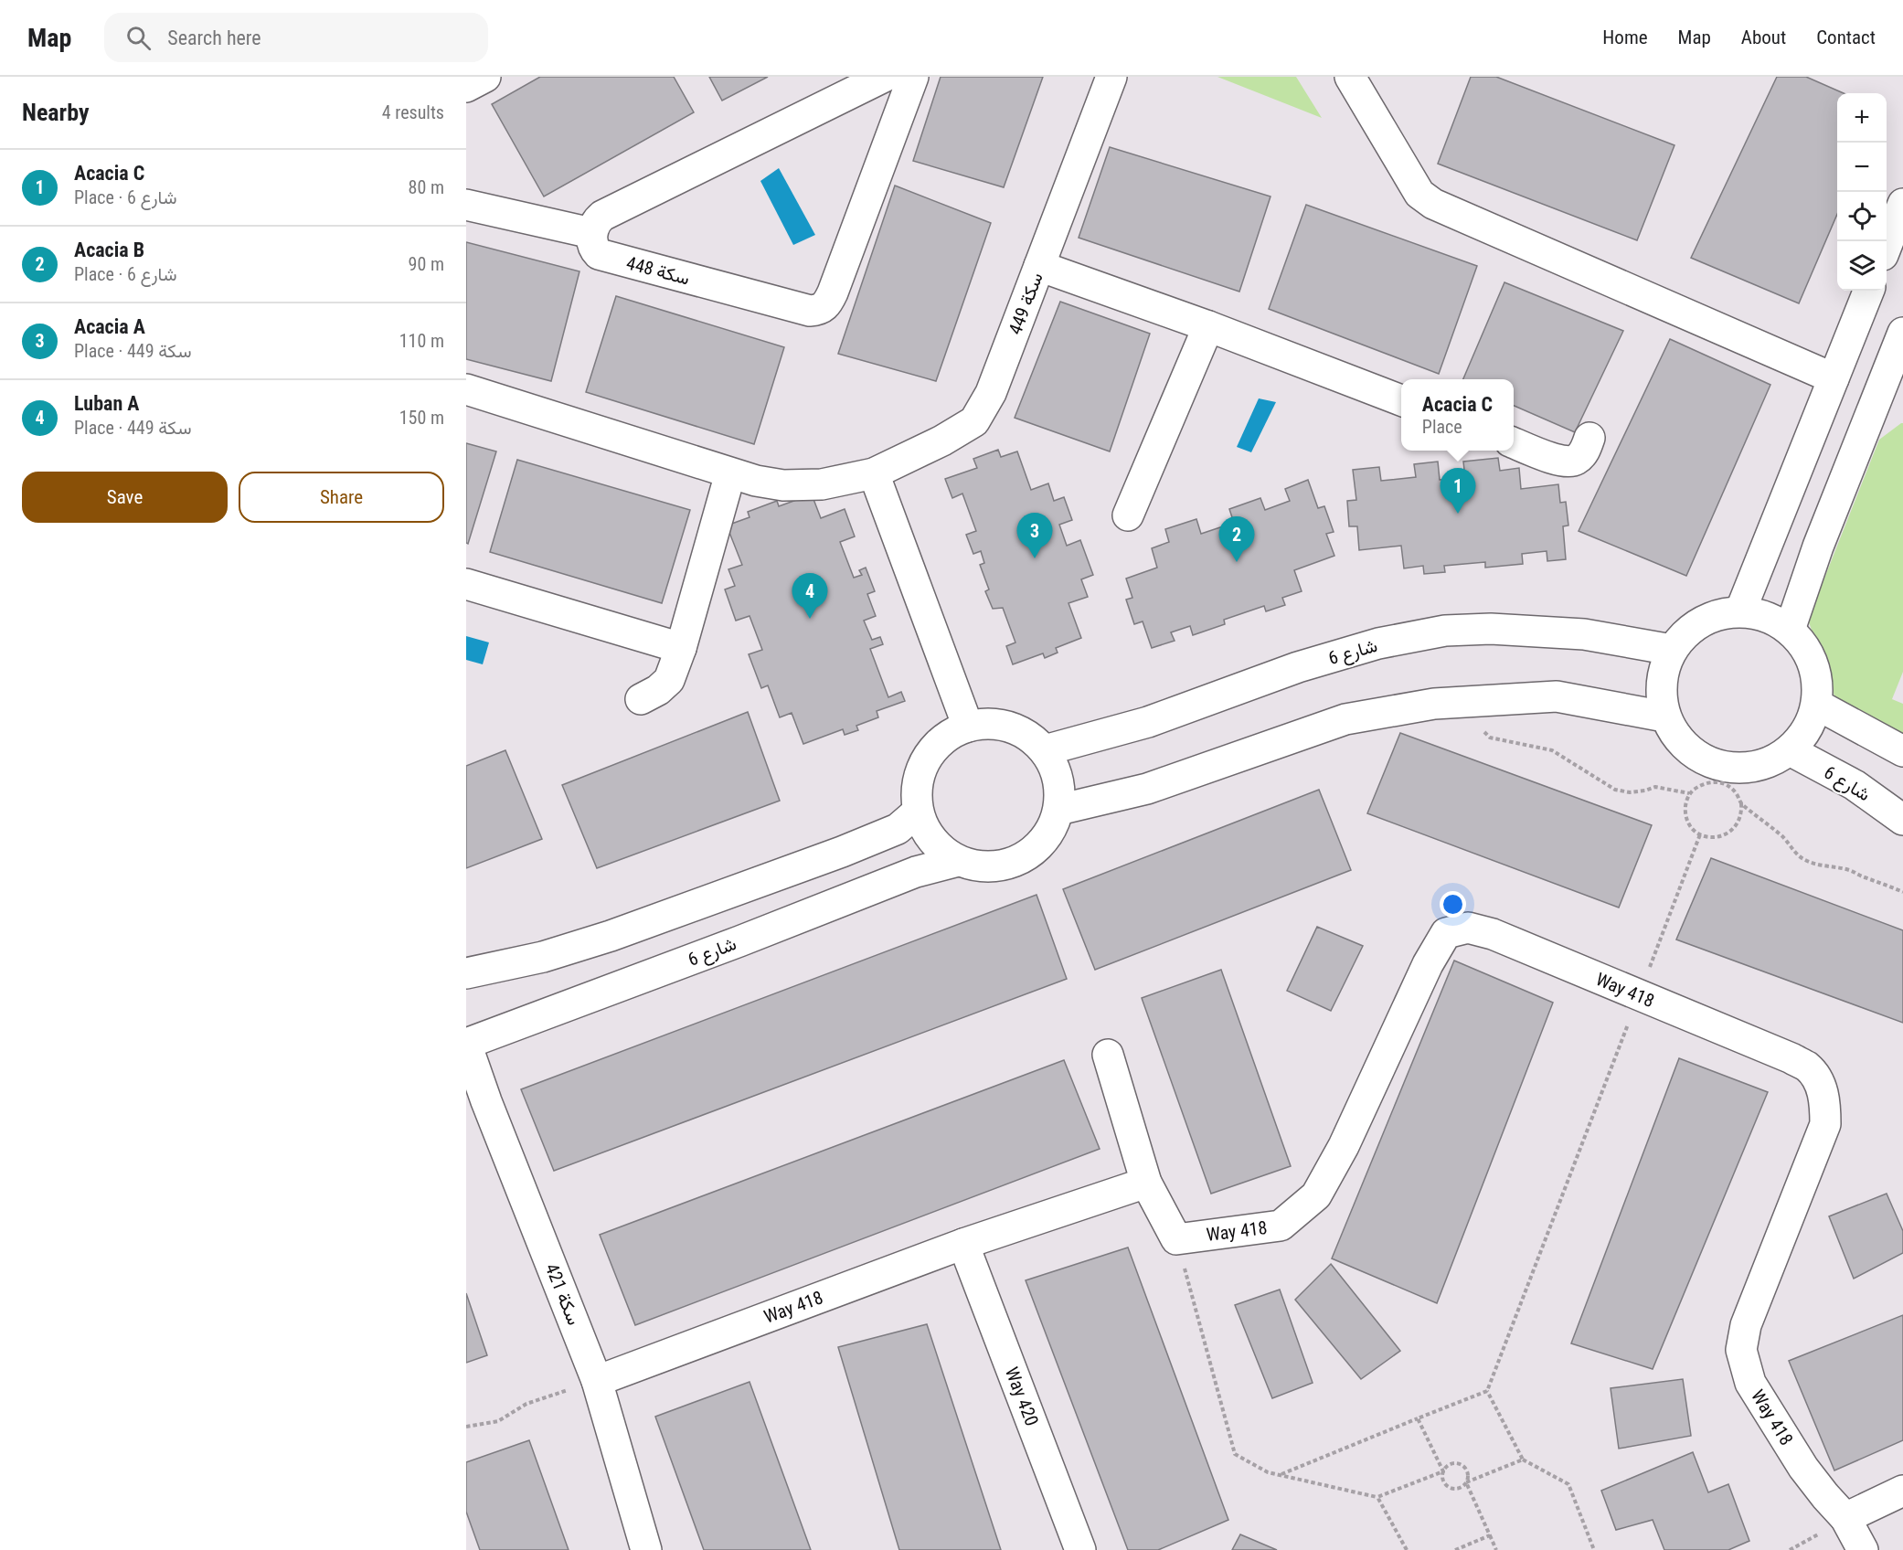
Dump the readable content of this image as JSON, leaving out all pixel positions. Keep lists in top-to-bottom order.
{
  "streets": {
    "street": [
      "سكة 448",
      "سكة 449",
      "شارع 6",
      "Way 418",
      "سكة 421",
      "Way 420"
    ]
  },
  "crossings": [
    ["شارع 6", "سكة 421"],
    ["Way 418", "سكة 421"],
    ["Way 418", "Way 420"]
  ],
  "page": {
    "header": "Map",
    "search": "Search here",
    "nav": [
      "Home",
      "Map",
      "About",
      "Contact"
    ],
    "heading": ["Nearby", "4 results"],
    "map_buttons": ["+", "−"],
    "list": [
      {
        "mark": "1",
        "name": "Acacia C",
        "note": "Place · شارع 6",
        "value": "80 m"
      },
      {
        "mark": "2",
        "name": "Acacia B",
        "note": "Place · شارع 6",
        "value": "90 m"
      },
      {
        "mark": "3",
        "name": "Acacia A",
        "note": "Place · سكة 449",
        "value": "110 m"
      },
      {
        "mark": "4",
        "name": "Luban A",
        "note": "Place · سكة 449",
        "value": "150 m"
      }
    ],
    "popup": ["Acacia C", "Place"],
    "buttons": ["Save", "Share"],
    "pins": [
      "1",
      "3",
      "2",
      "4"
    ]
  }
}
